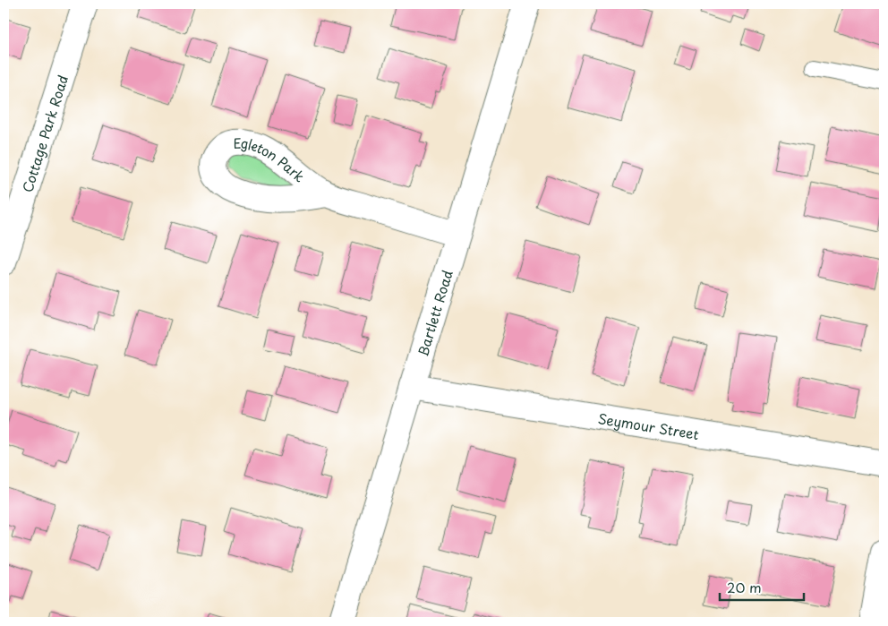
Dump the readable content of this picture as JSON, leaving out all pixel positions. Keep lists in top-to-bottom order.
{
  "streets": {
    "street": ["Cottage Park Road", "Bartlett Road", "Seymour Street"]
  },
  "crossings": [
    ["Bartlett Road", "Seymour Street"]
  ],
  "scale_bar": "20 m"
}
